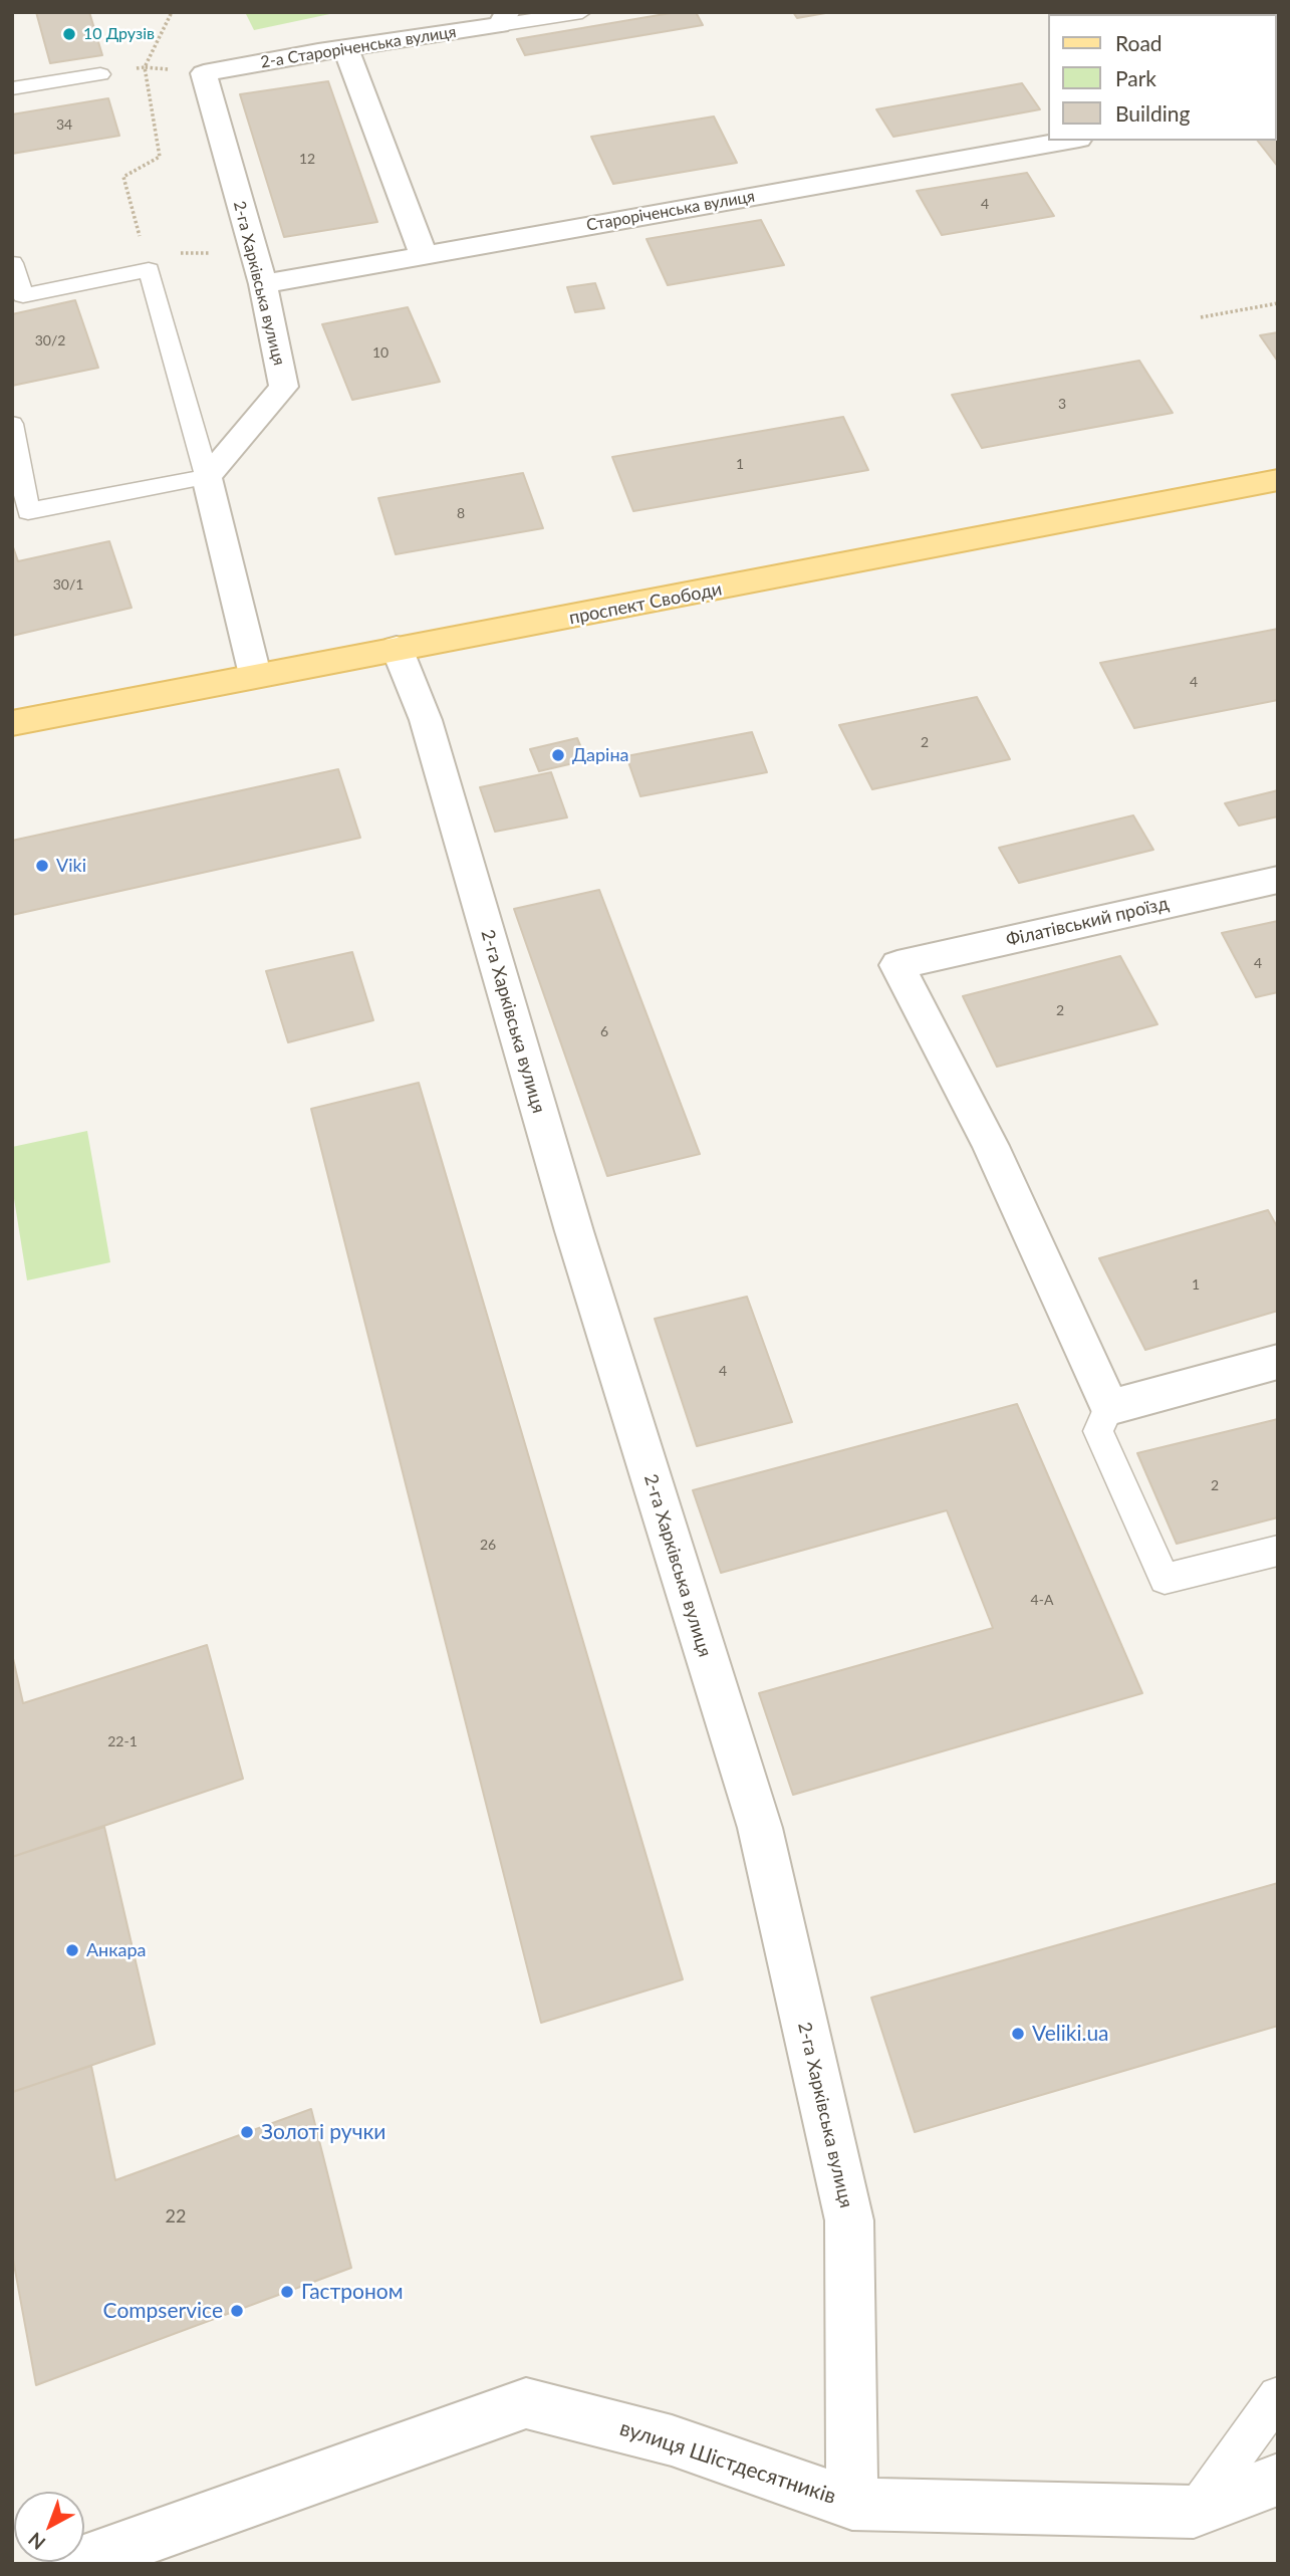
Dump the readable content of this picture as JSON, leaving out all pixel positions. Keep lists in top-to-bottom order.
{
  "streets": {
    "main road": ["проспект Свободи"],
    "street": [
      "2-а Староріченська вулиця",
      "Староріченська вулиця",
      "2-га Харківська вулиця",
      "Філатівський проїзд",
      "вулиця Шістдесятників"
    ]
  },
  "crossings": [
    ["2-а Староріченська вулиця", "2-га Харківська вулиця"],
    ["Староріченська вулиця", "2-га Харківська вулиця"],
    ["2-га Харківська вулиця", "проспект Свободи"],
    ["2-га Харківська вулиця", "вулиця Шістдесятників"]
  ],
  "places": [
    "10 Друзів",
    "Даріна",
    "Viki",
    "Анкара",
    "Veliki.ua",
    "Золоті ручки",
    "Гастроном",
    "Compservice"
  ],
  "house_numbers": [
    "34",
    "12",
    "4",
    "30/2",
    "10",
    "3",
    "1",
    "8",
    "30/1",
    "4",
    "2",
    "4",
    "2",
    "6",
    "1",
    "4",
    "2",
    "26",
    "4-А",
    "22-1",
    "22"
  ],
  "legend": ["Road", "Park", "Building"],
  "north": "bottom left"
}
